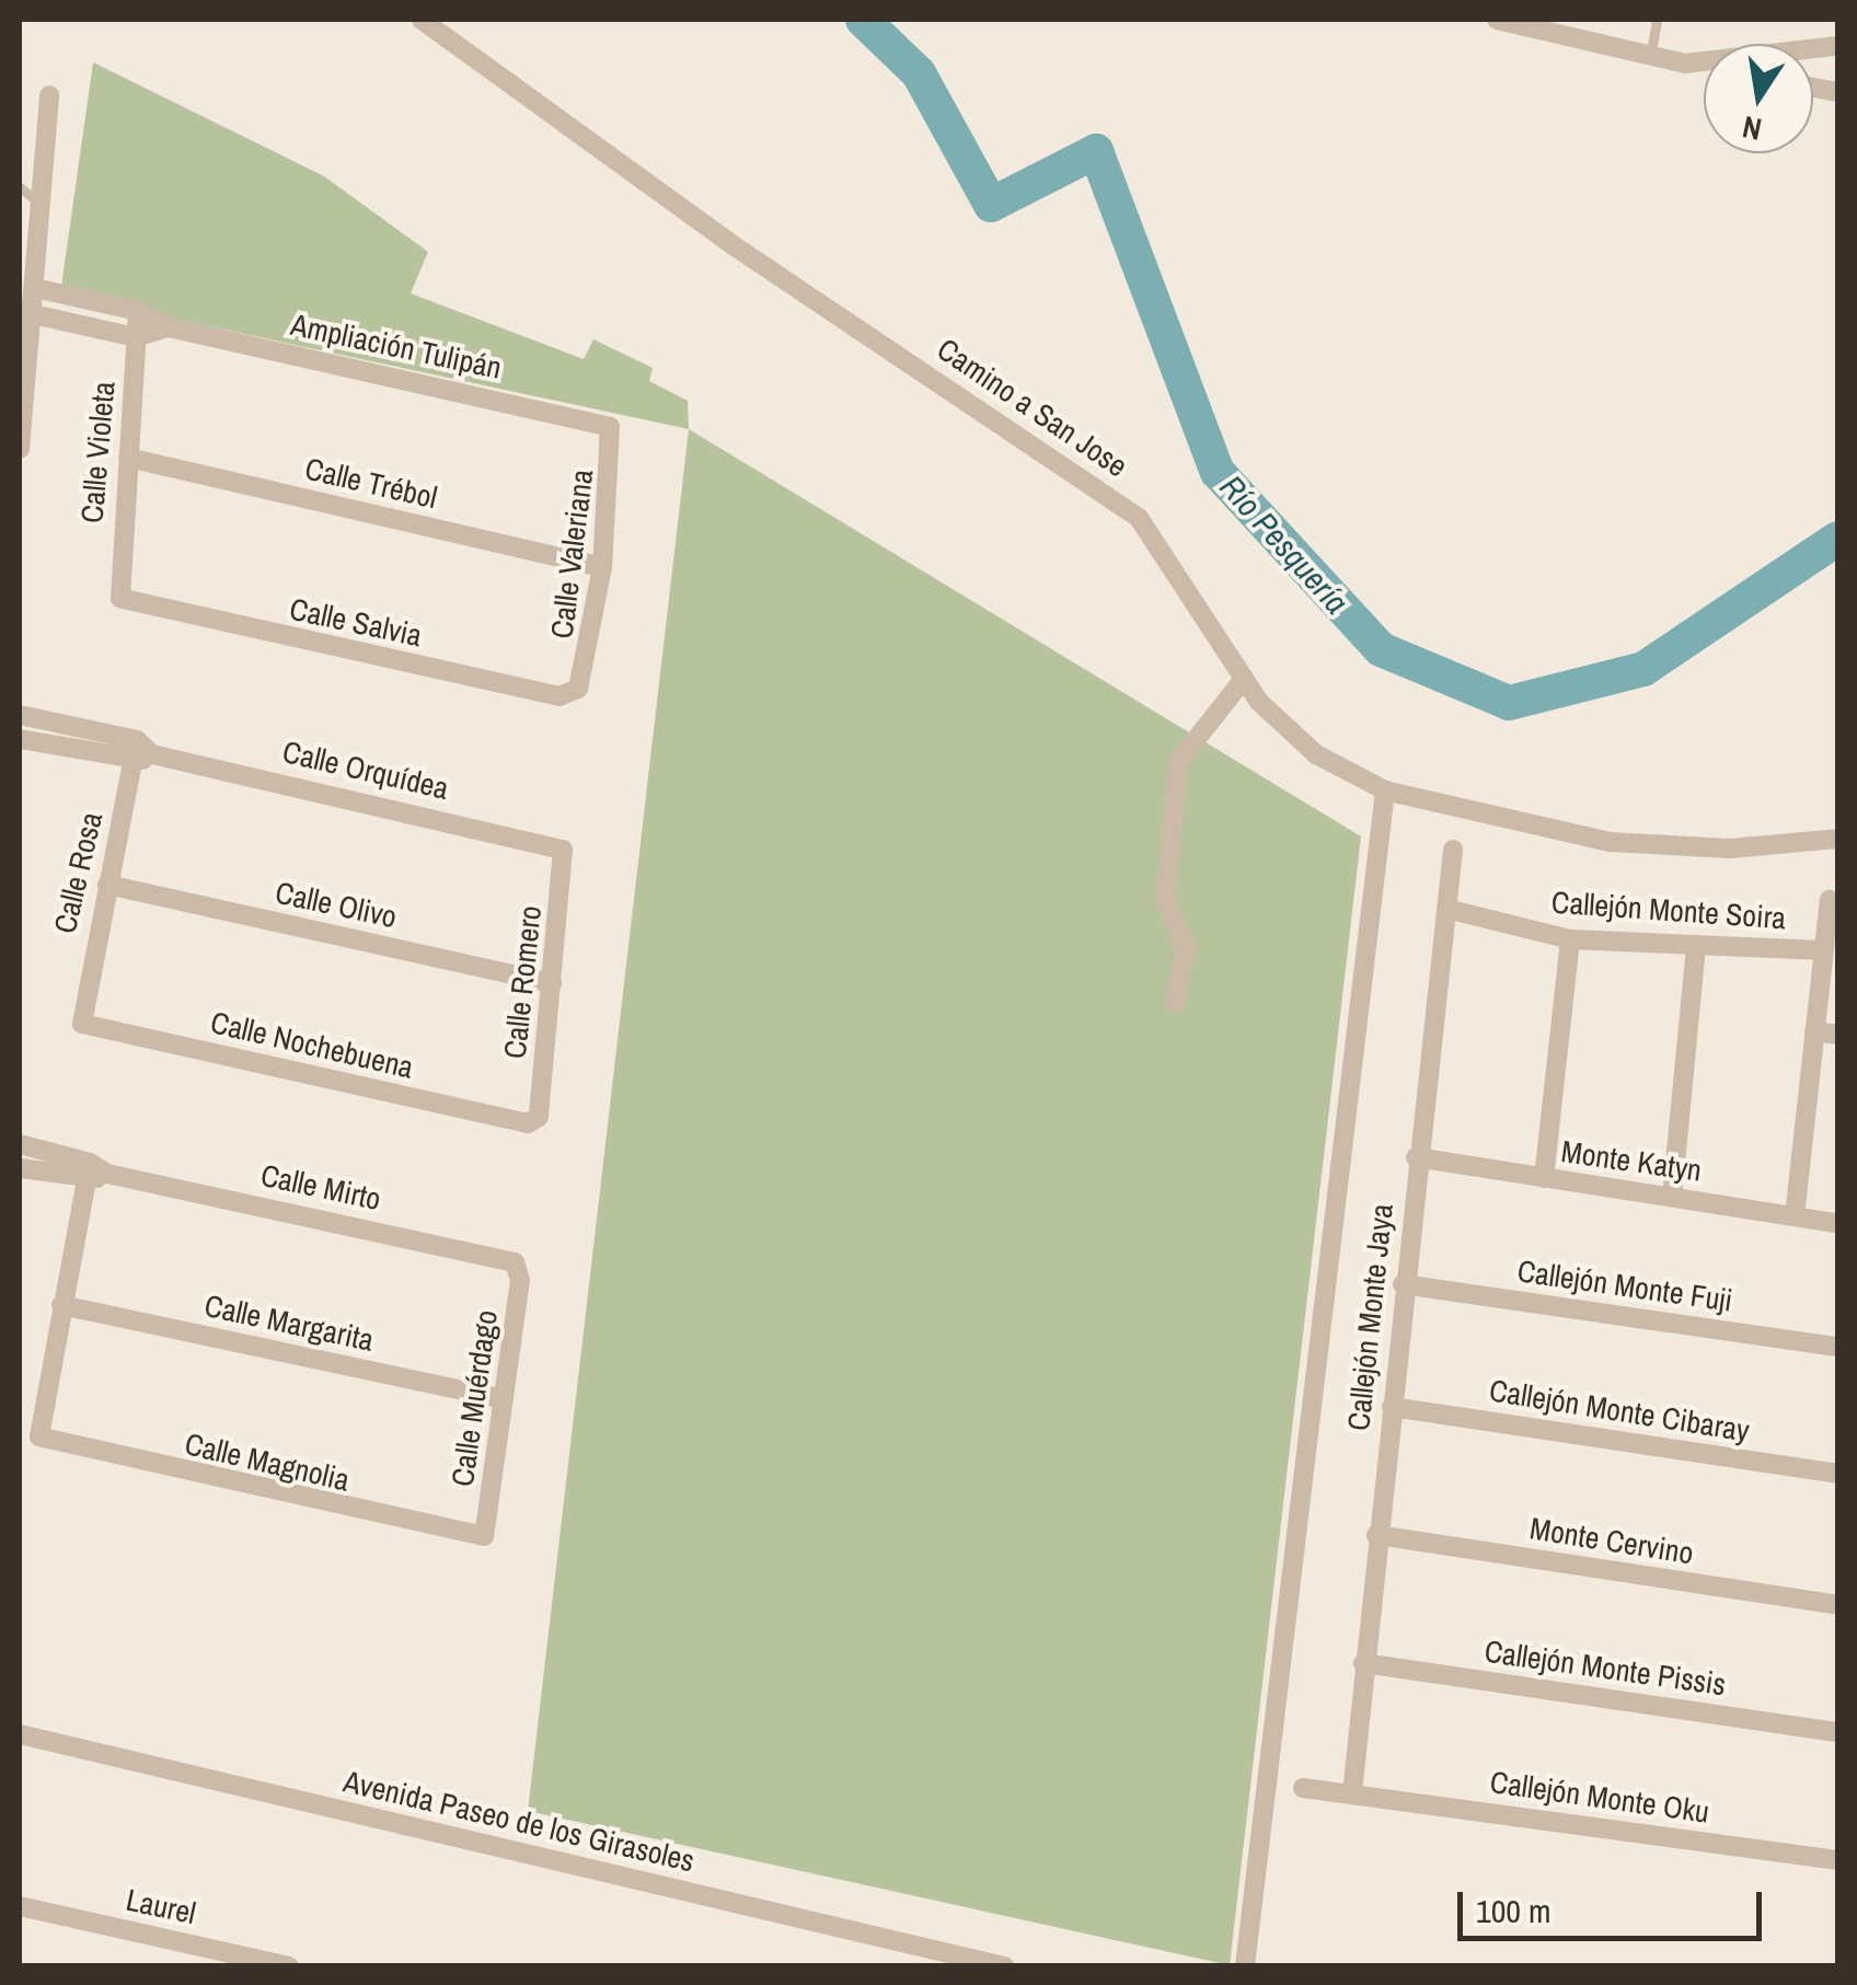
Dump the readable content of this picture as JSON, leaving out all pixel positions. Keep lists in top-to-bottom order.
{
  "streets": {
    "street": [
      "Ampliación Tulipán",
      "Camino a San Jose",
      "Calle Violeta",
      "Calle Trébol",
      "Calle Valeriana",
      "Calle Salvia",
      "Calle Orquídea",
      "Calle Rosa",
      "Calle Olivo",
      "Callejón Monte Soira",
      "Calle Romero",
      "Calle Nochebuena",
      "Monte Katyn",
      "Calle Mirto",
      "Callejón Monte Fuji",
      "Callejón Monte Jaya",
      "Calle Margarita",
      "Calle Muérdago",
      "Callejón Monte Cibaray",
      "Calle Magnolia",
      "Monte Cervino",
      "Callejón Monte Pissis",
      "Callejón Monte Oku",
      "Avenida Paseo de los Girasoles",
      "Laurel"
    ]
  },
  "crossings": [
    ["Ampliación Tulipán", "Calle Violeta"],
    ["Ampliación Tulipán", "Calle Valeriana"],
    ["Calle Violeta", "Calle Trébol"],
    ["Calle Violeta", "Calle Salvia"],
    ["Calle Trébol", "Calle Valeriana"],
    ["Calle Valeriana", "Calle Salvia"],
    ["Calle Orquídea", "Calle Romero"],
    ["Calle Rosa", "Calle Olivo"],
    ["Calle Rosa", "Calle Nochebuena"],
    ["Calle Olivo", "Calle Romero"],
    ["Callejón Monte Soira", "Callejón Monte Jaya"],
    ["Calle Romero", "Calle Nochebuena"],
    ["Monte Katyn", "Callejón Monte Jaya"],
    ["Calle Mirto", "Calle Muérdago"],
    ["Callejón Monte Fuji", "Callejón Monte Jaya"],
    ["Callejón Monte Jaya", "Callejón Monte Cibaray"],
    ["Callejón Monte Jaya", "Monte Cervino"],
    ["Callejón Monte Jaya", "Callejón Monte Pissis"],
    ["Callejón Monte Jaya", "Callejón Monte Oku"],
    ["Calle Margarita", "Calle Muérdago"],
    ["Calle Margarita", "Calle Magnolia"],
    ["Calle Muérdago", "Calle Magnolia"]
  ],
  "water": ["Río Pesquería"],
  "scale_bar": "100 m",
  "north": "bottom"
}
